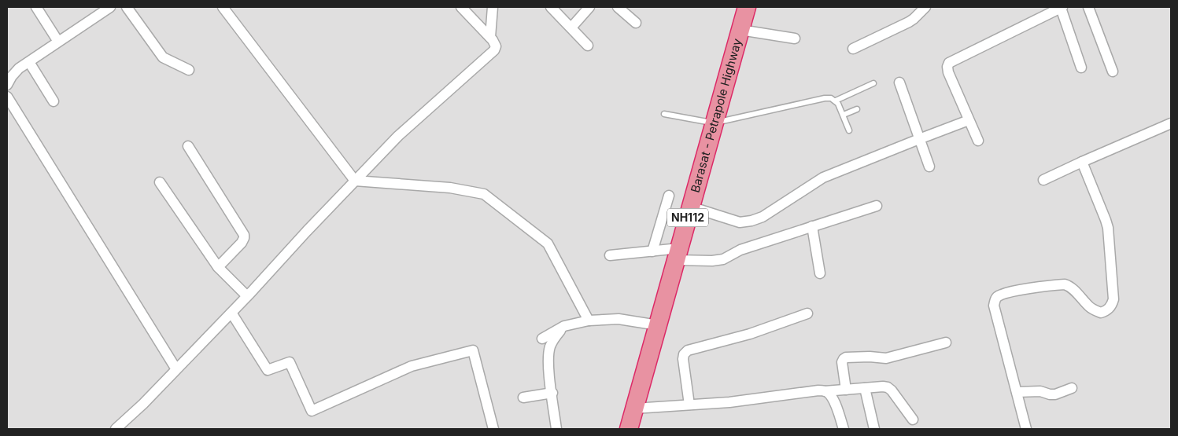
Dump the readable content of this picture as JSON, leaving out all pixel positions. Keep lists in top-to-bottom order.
{
  "streets": {
    "highway": ["Barasat - Petrapole Highway", "NH112"]
  }
}
